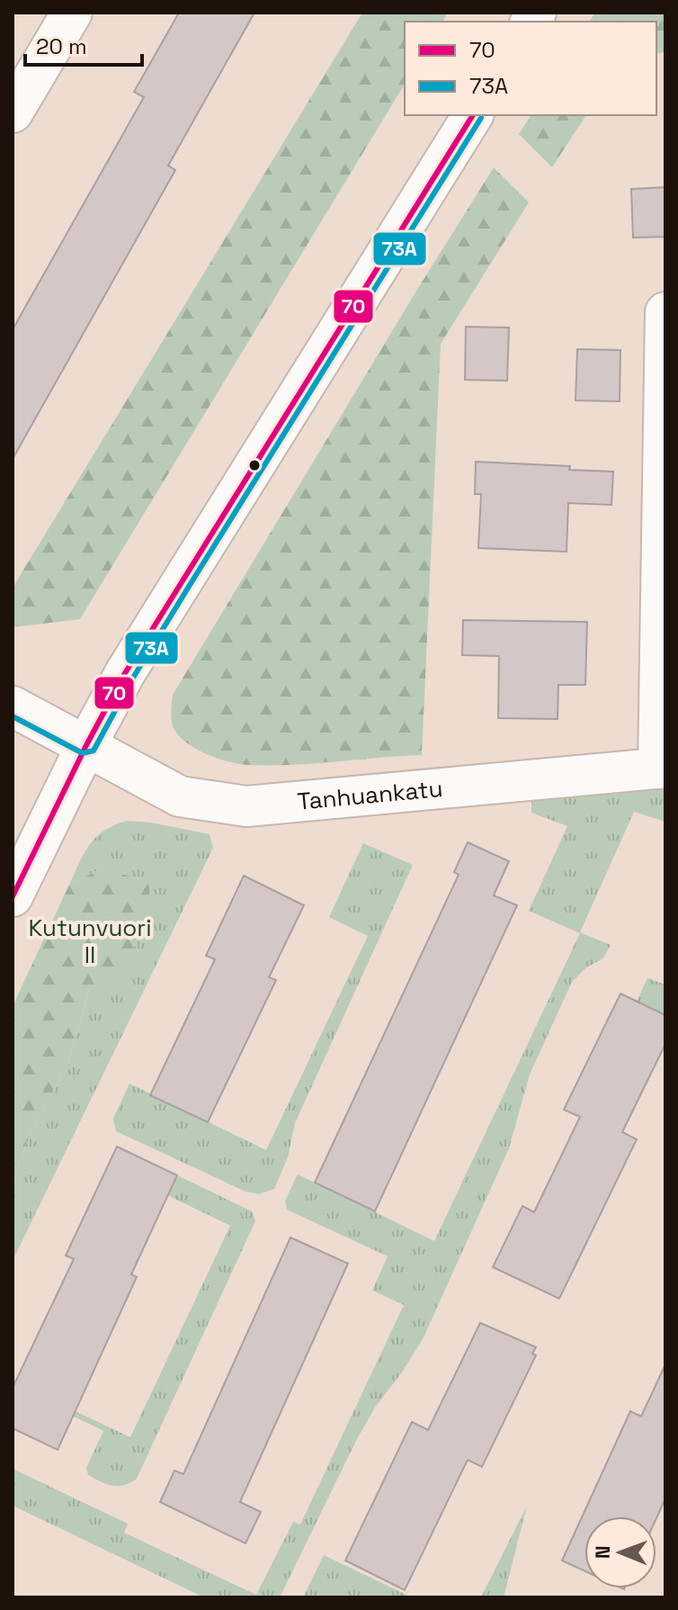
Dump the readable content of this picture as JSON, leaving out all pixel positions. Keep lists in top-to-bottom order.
{
  "streets": {
    "street": ["Tanhuankatu"]
  },
  "parks": ["Kutunvuori II"],
  "lines": ["transit line 70", "transit line 73A"],
  "legend": ["70", "73A"],
  "scale_bar": "20 m",
  "north": "left"
}
